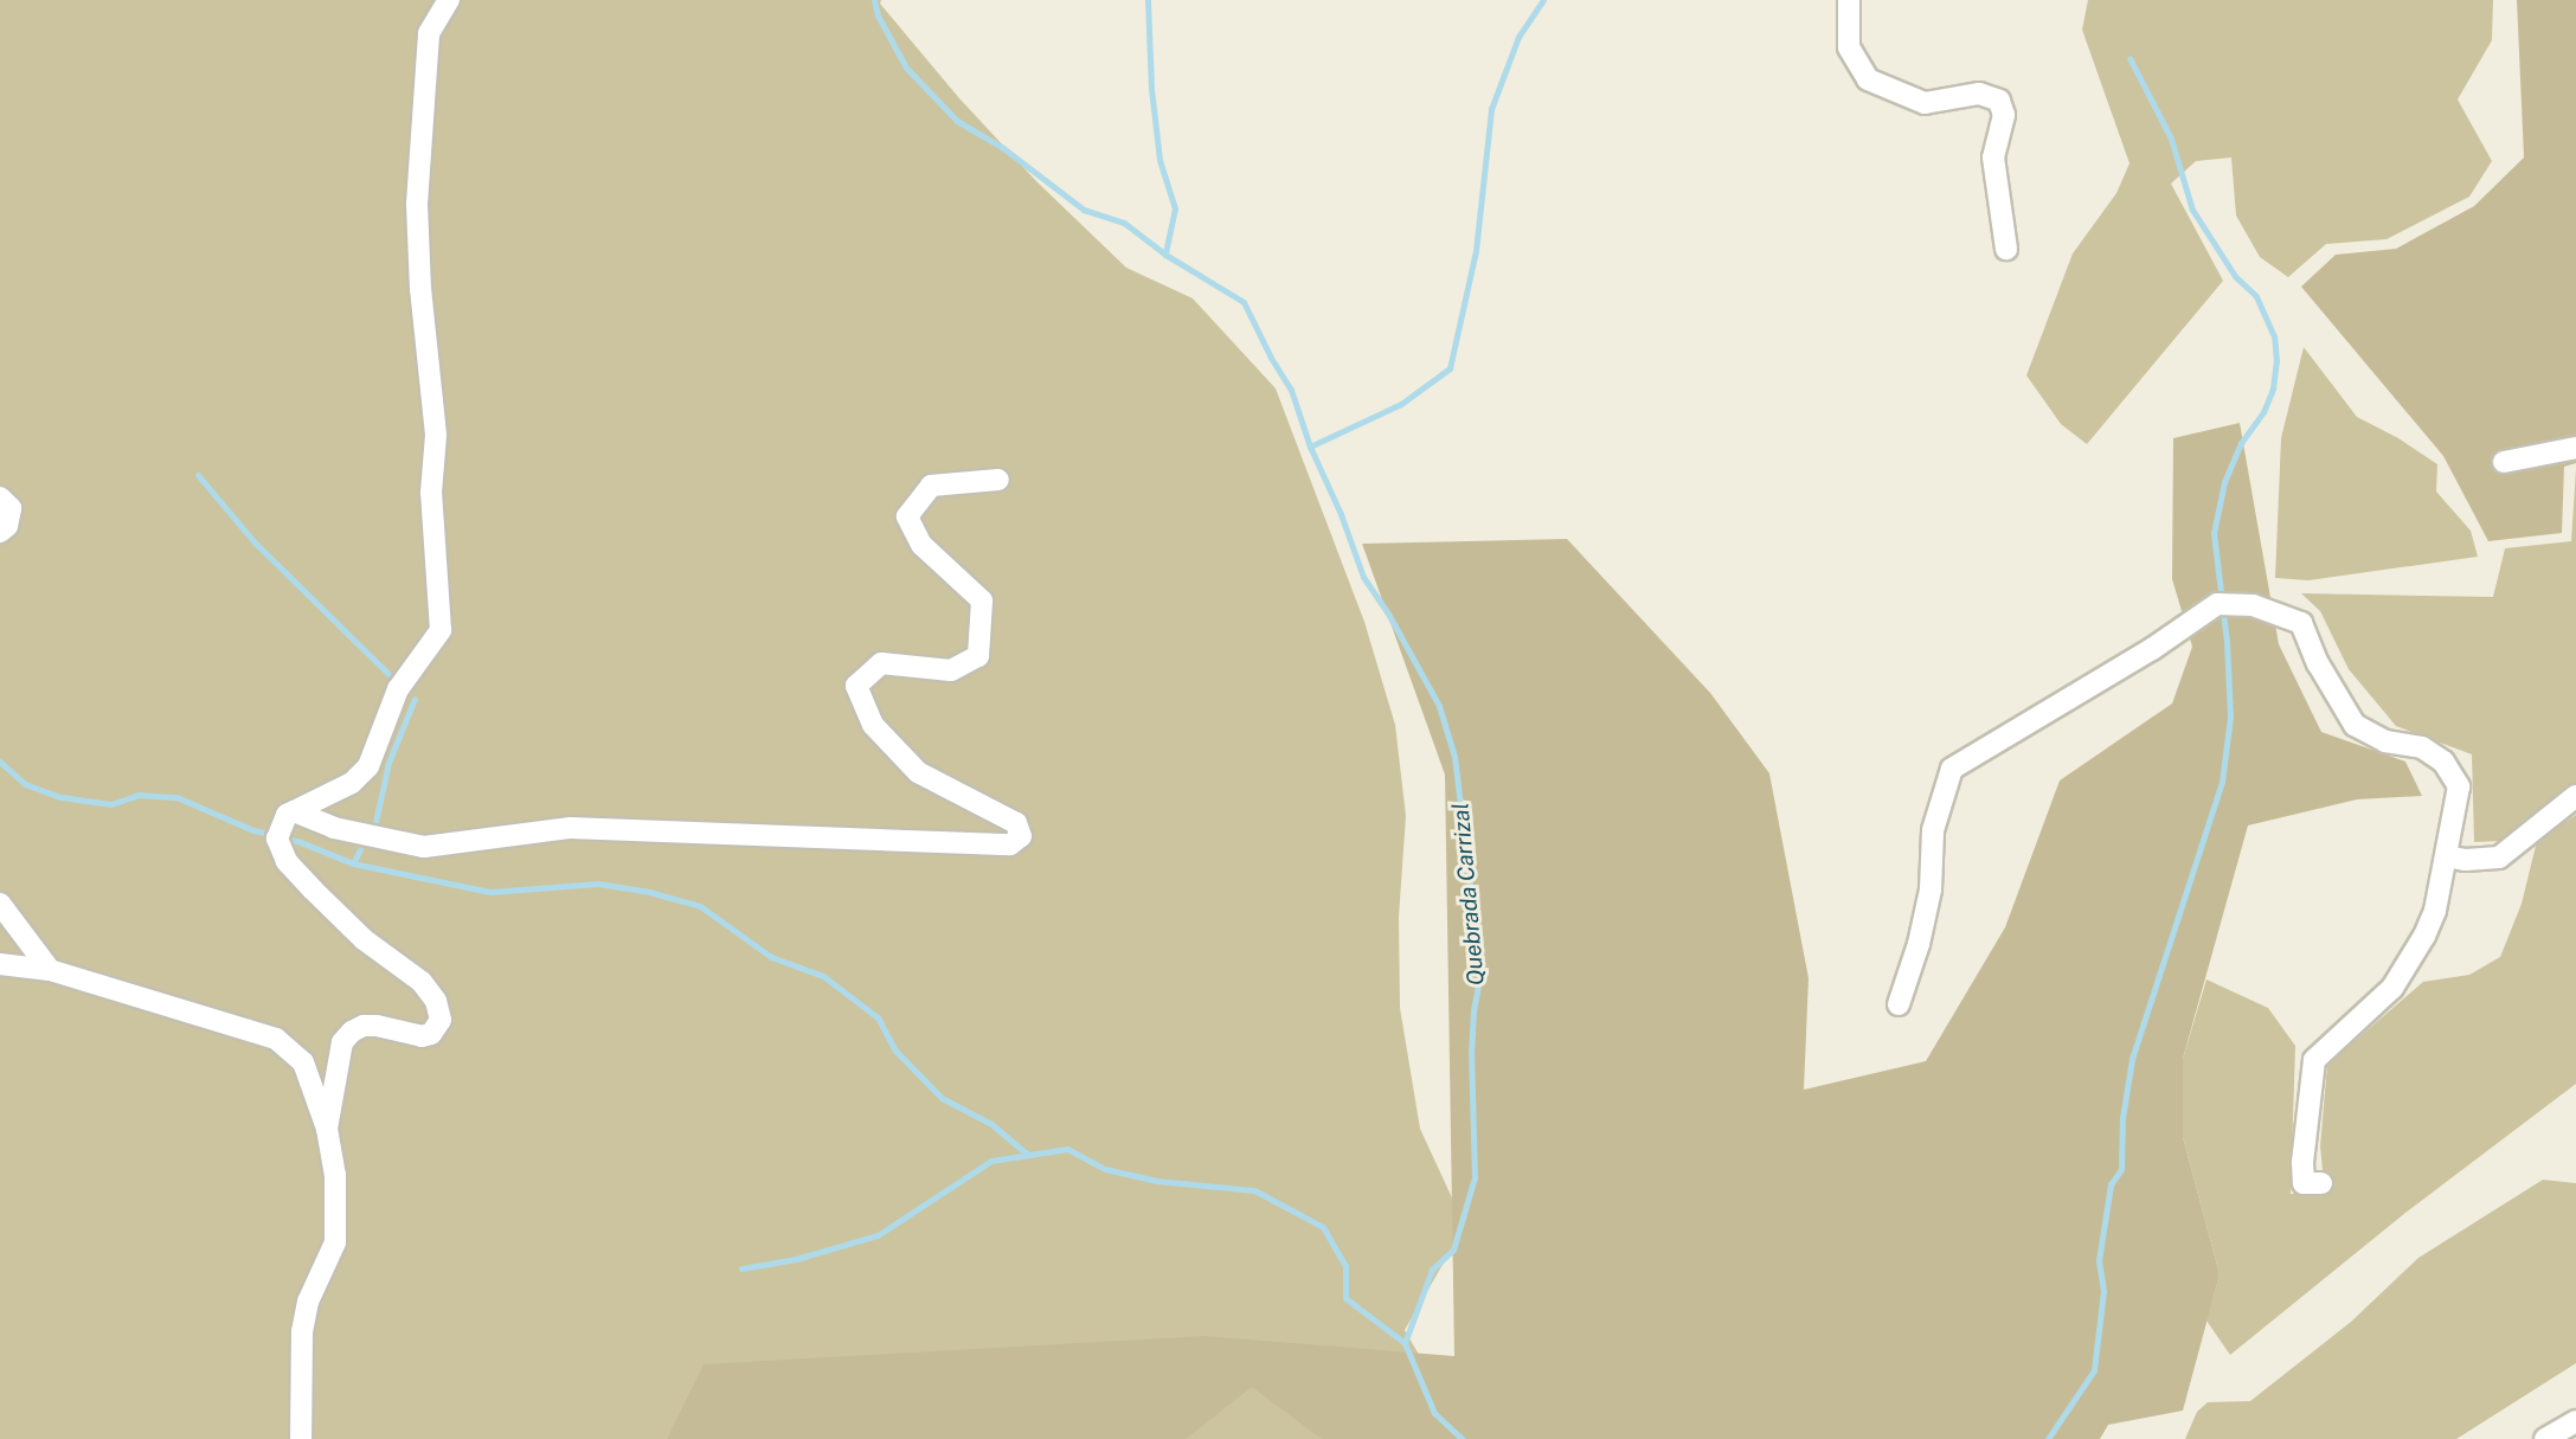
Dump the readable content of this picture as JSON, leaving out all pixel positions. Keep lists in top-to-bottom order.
{
  "water": ["Quebrada Carrizal"]
}
